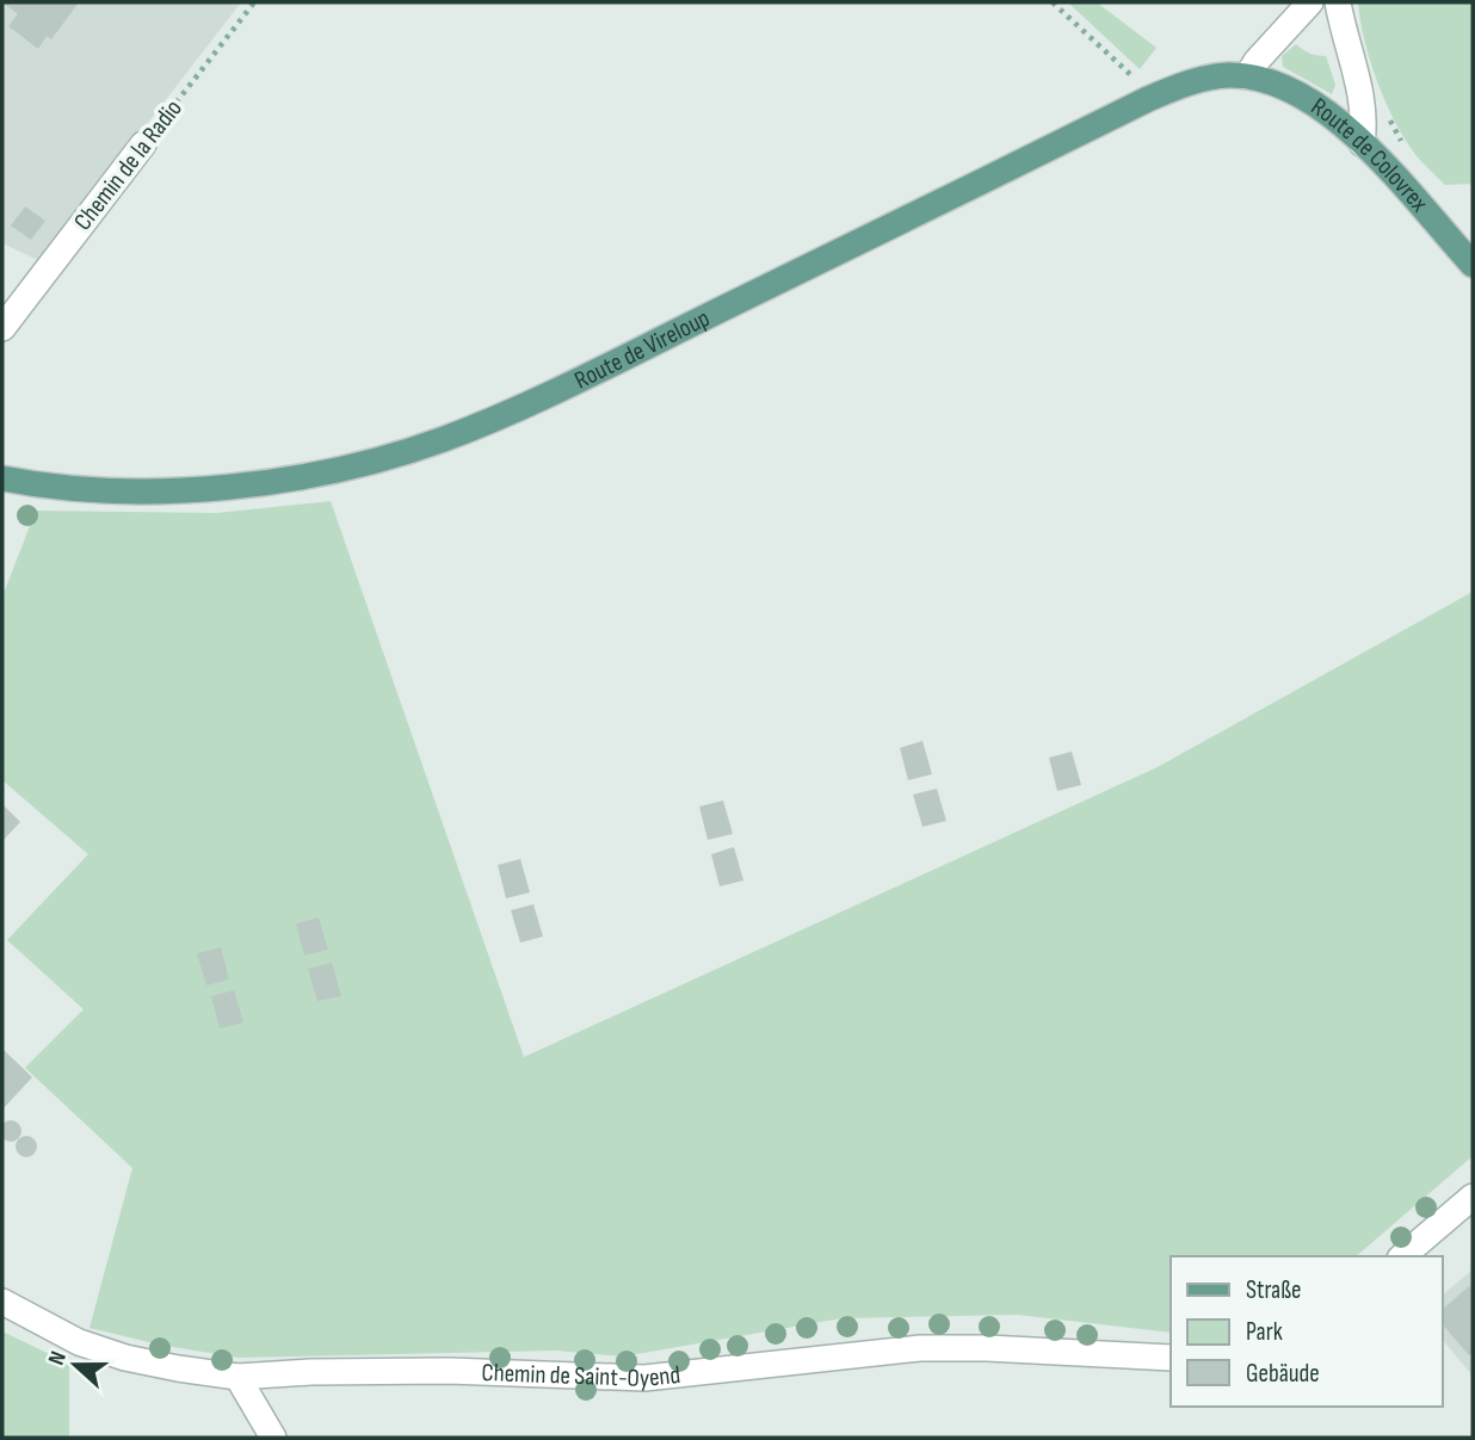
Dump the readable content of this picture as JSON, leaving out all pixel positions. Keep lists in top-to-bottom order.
{
  "streets": {
    "main road": ["Route de Colovrex", "Route de Vireloup"],
    "street": ["Chemin de la Radio", "Chemin de Saint-Oyend"]
  },
  "crossings": [
    ["Route de Colovrex", "Route de Vireloup"]
  ],
  "legend": ["Straße", "Park", "Gebäude"],
  "north": "left"
}
